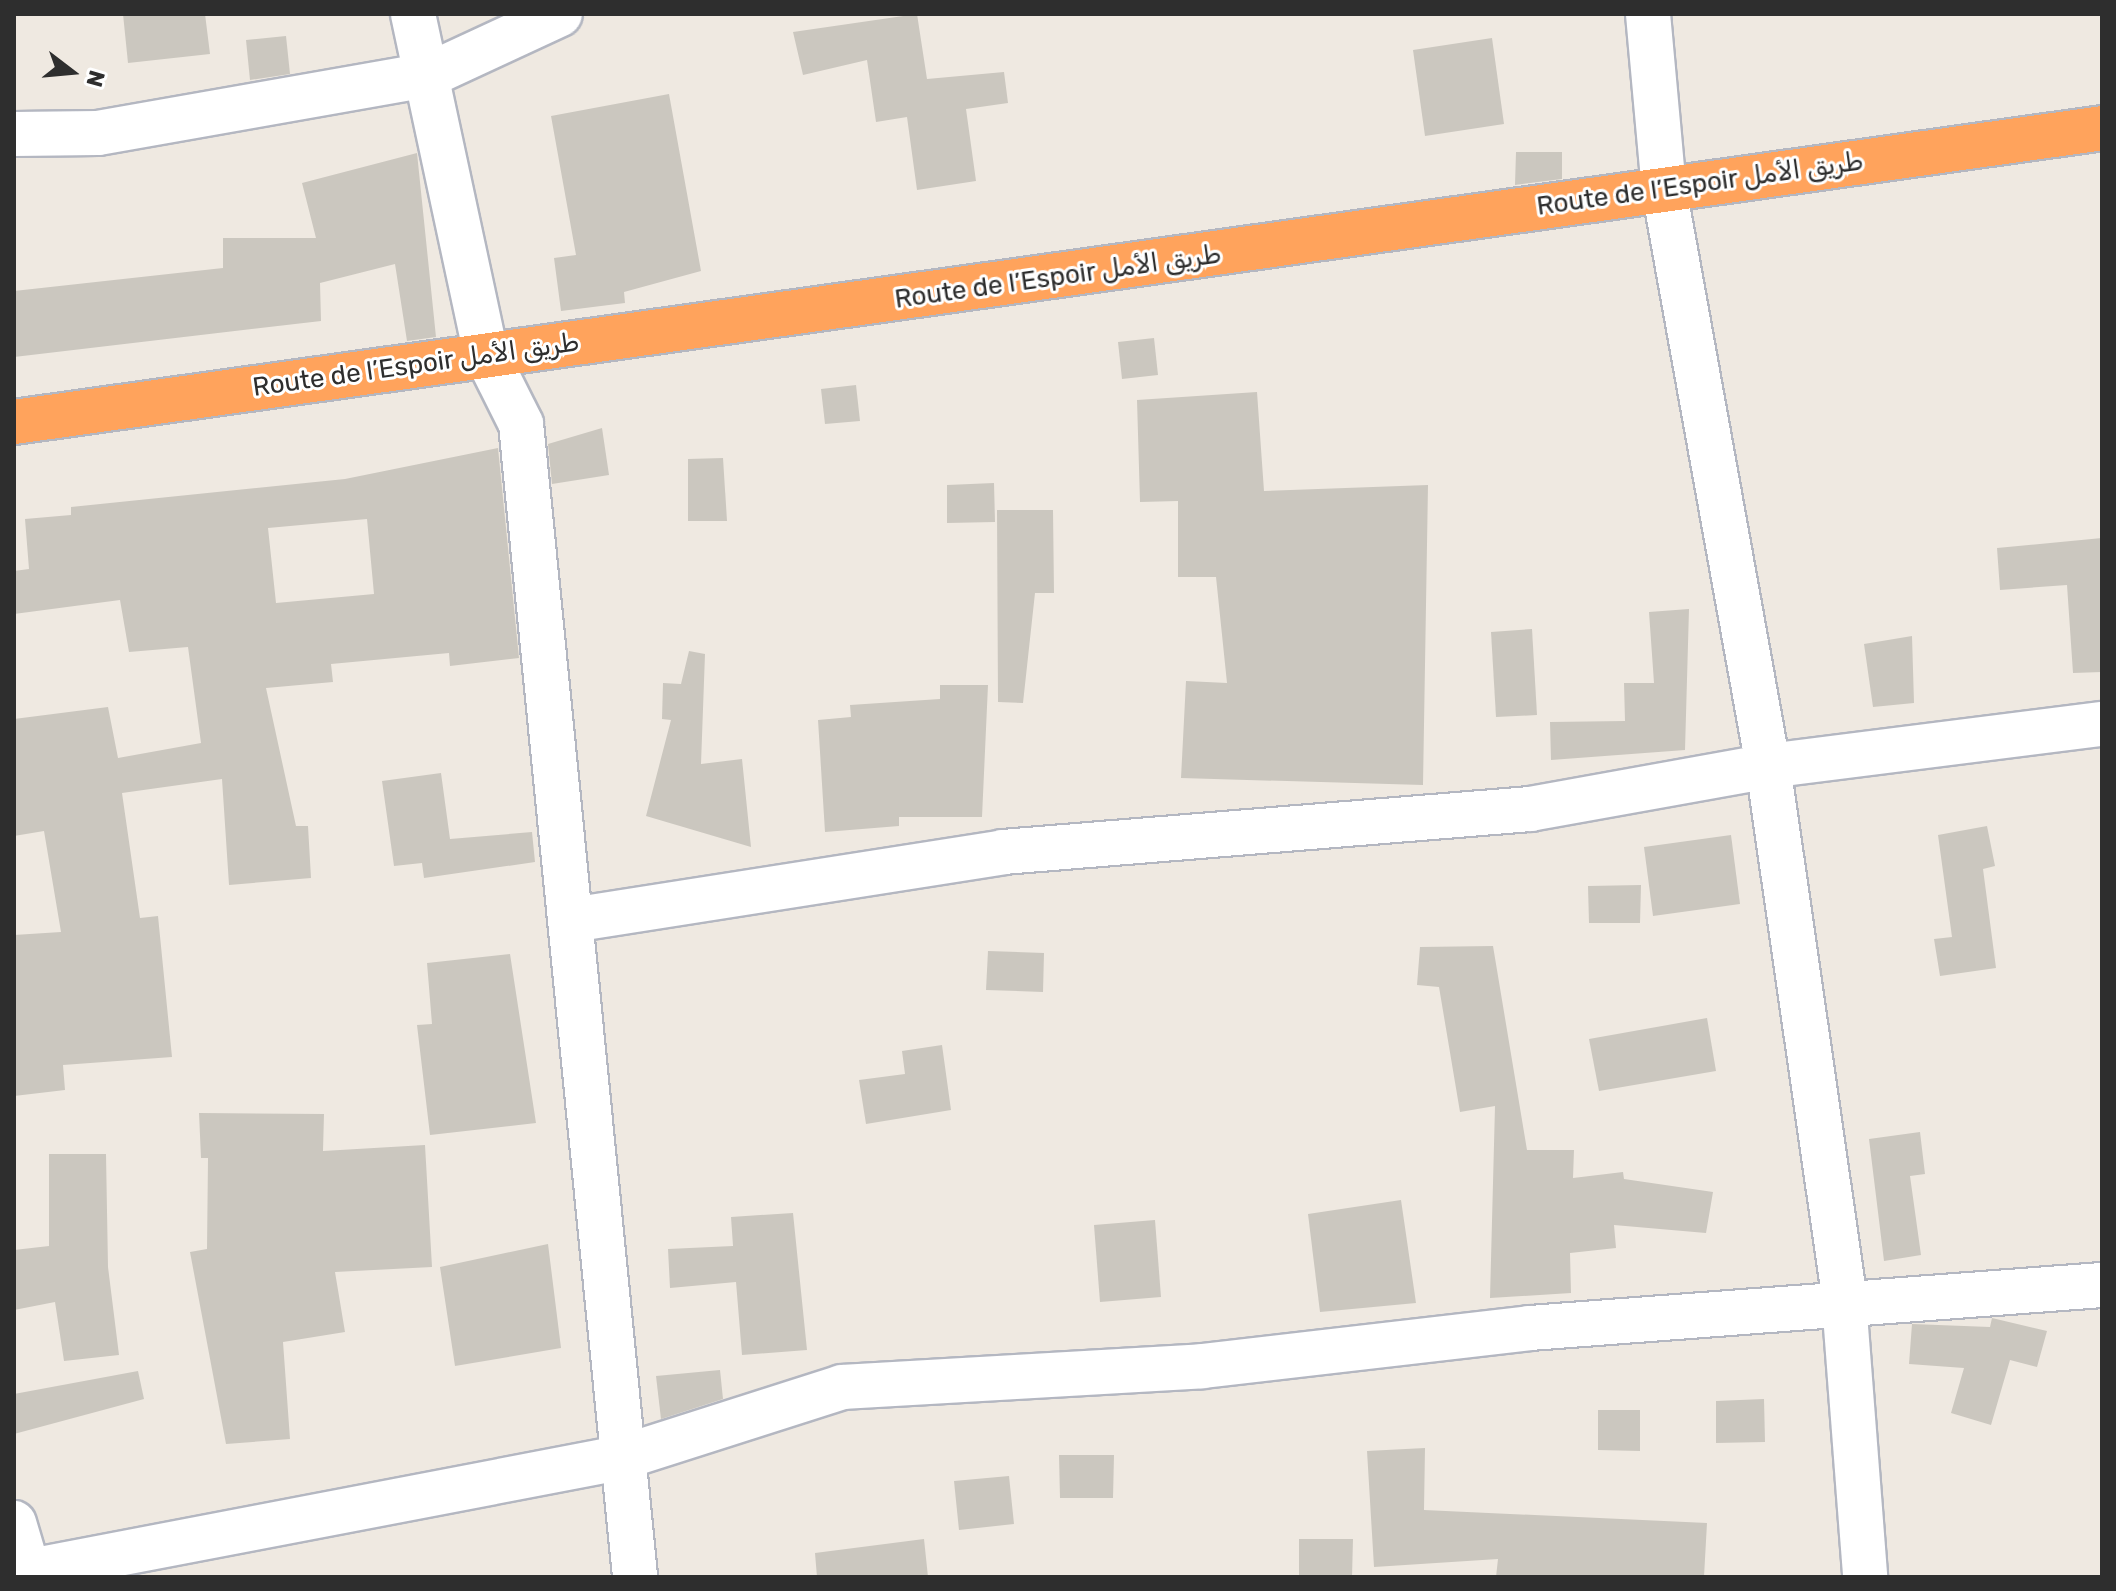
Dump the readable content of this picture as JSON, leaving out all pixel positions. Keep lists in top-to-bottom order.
{
  "streets": {
    "highway": ["Route de l’Espoir طريق الأمل"]
  },
  "north": "right"
}
